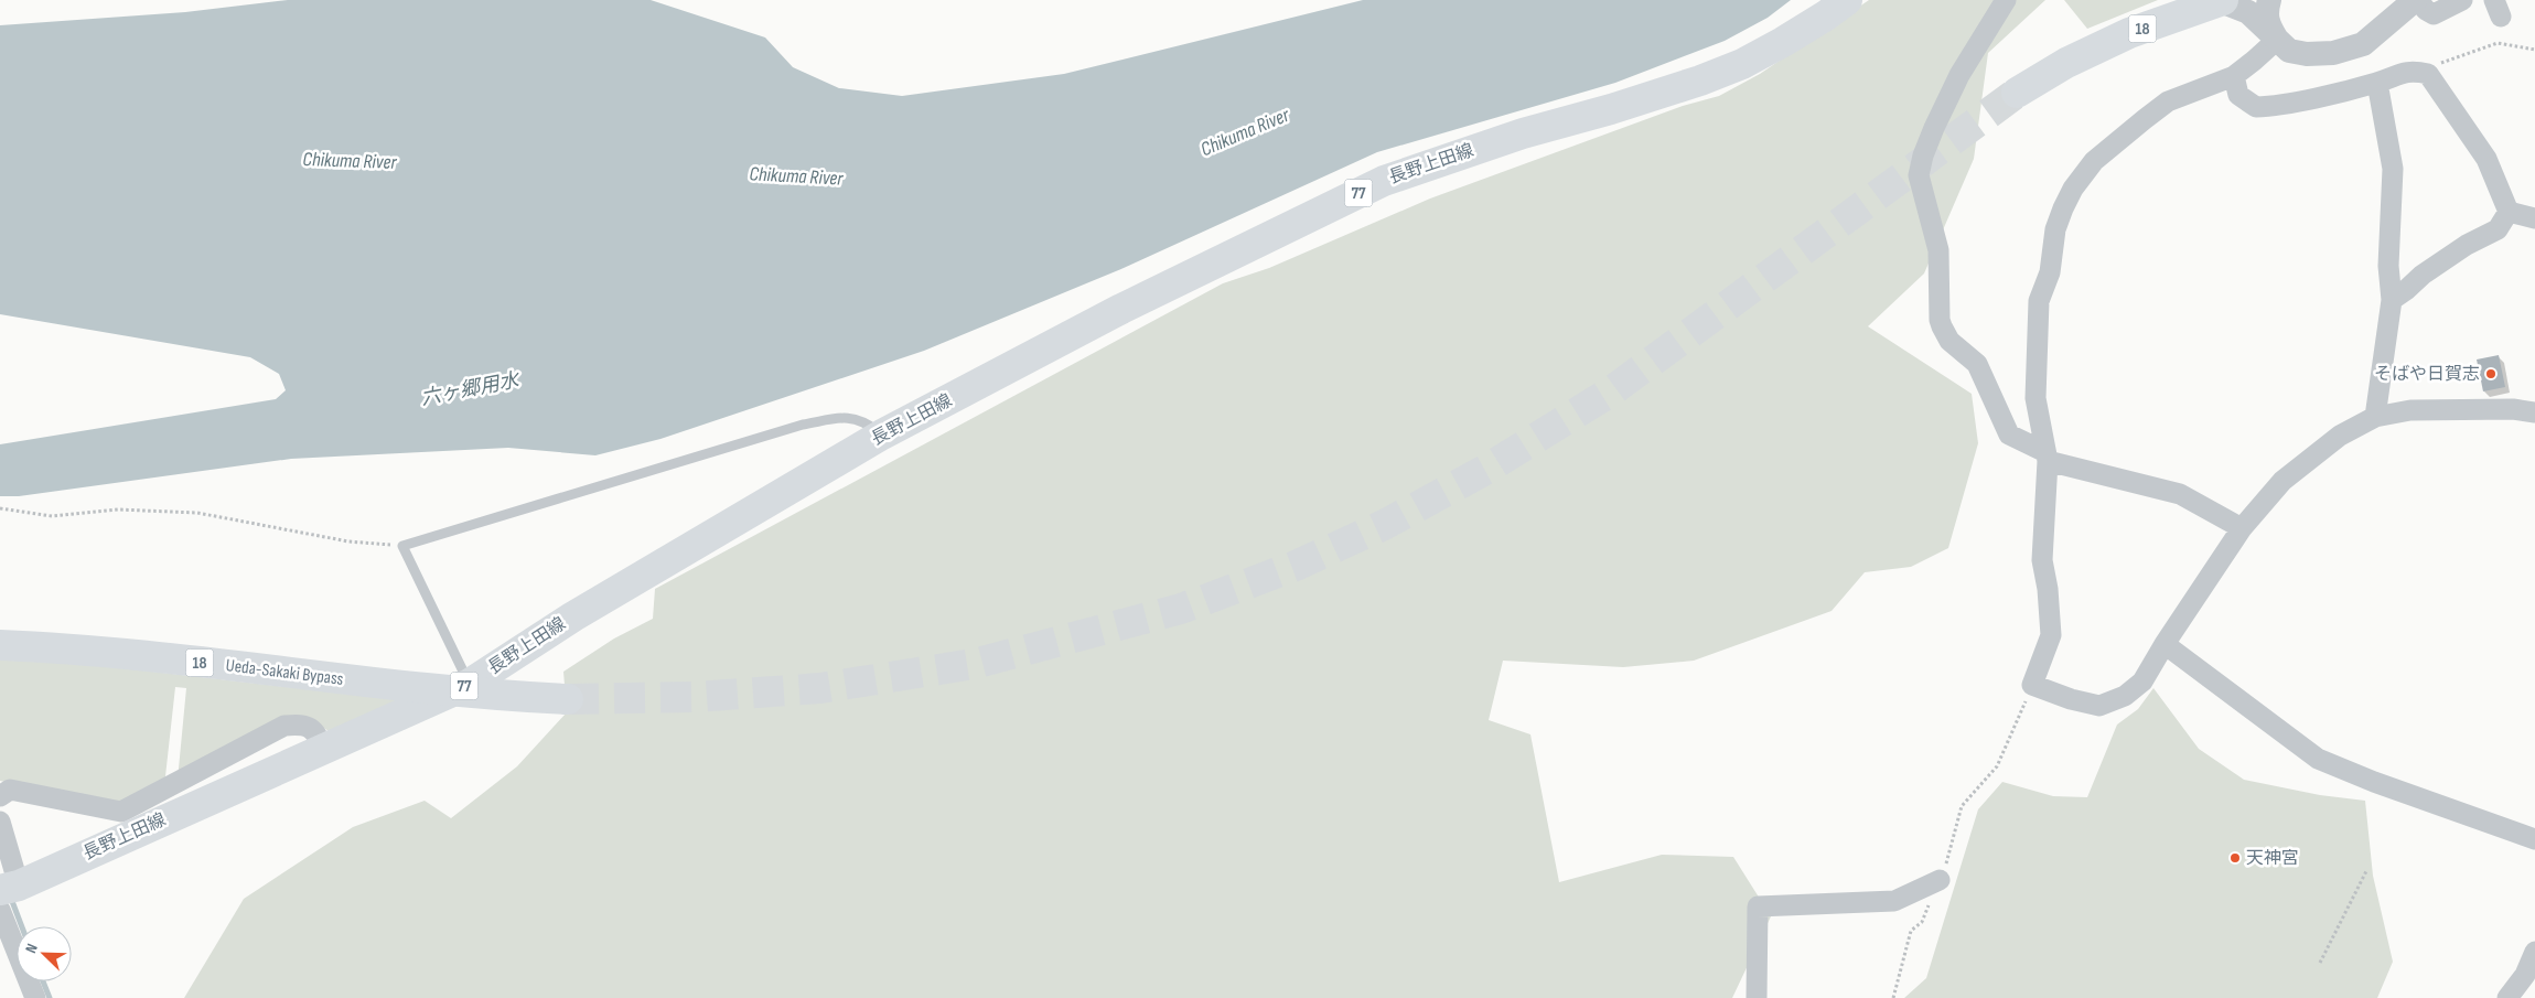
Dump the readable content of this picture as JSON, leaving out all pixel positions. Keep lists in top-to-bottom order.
{
  "streets": {
    "main road": [
      "18",
      "長野上田線",
      "77",
      "Ueda-Sakaki Bypass"
    ]
  },
  "water": ["Chikuma River", "六ヶ郷用水"],
  "places": ["そばや日賀志", "天神宮"],
  "north": "top left"
}
